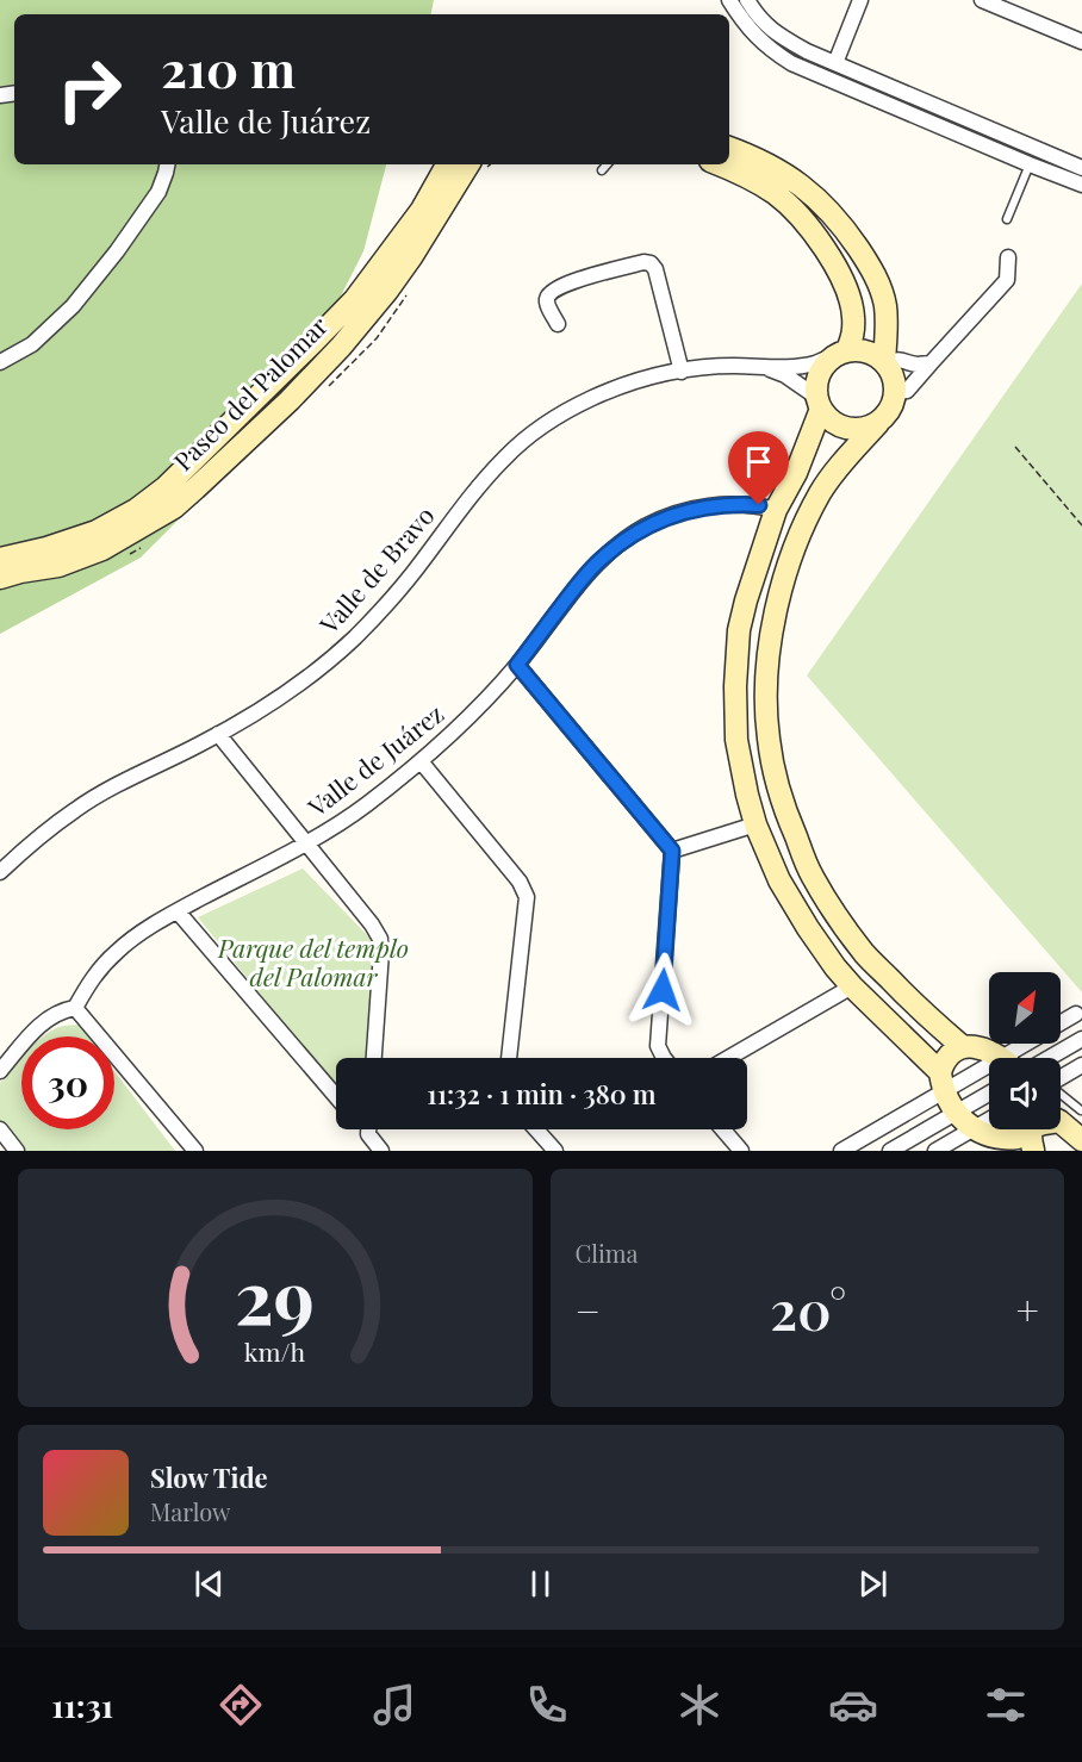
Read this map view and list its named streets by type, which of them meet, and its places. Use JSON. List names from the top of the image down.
{
  "streets": {
    "street": ["Paseo del Palomar", "Valle de Bravo", "Valle de Juárez"]
  },
  "parks": ["Parque del templo del Palomar"],
  "north": "top right",
  "page": {
    "turn": ["210 m", "Valle de Juárez"],
    "limit": "30",
    "trip": "11:32 · 1 min · 380 m",
    "tile": "Clima",
    "heat": ["−", "20°", "+"],
    "song": ["Slow Tide", "Marlow"],
    "tabs": "11:31",
    "gauge": ["29", "km/h"]
  }
}
